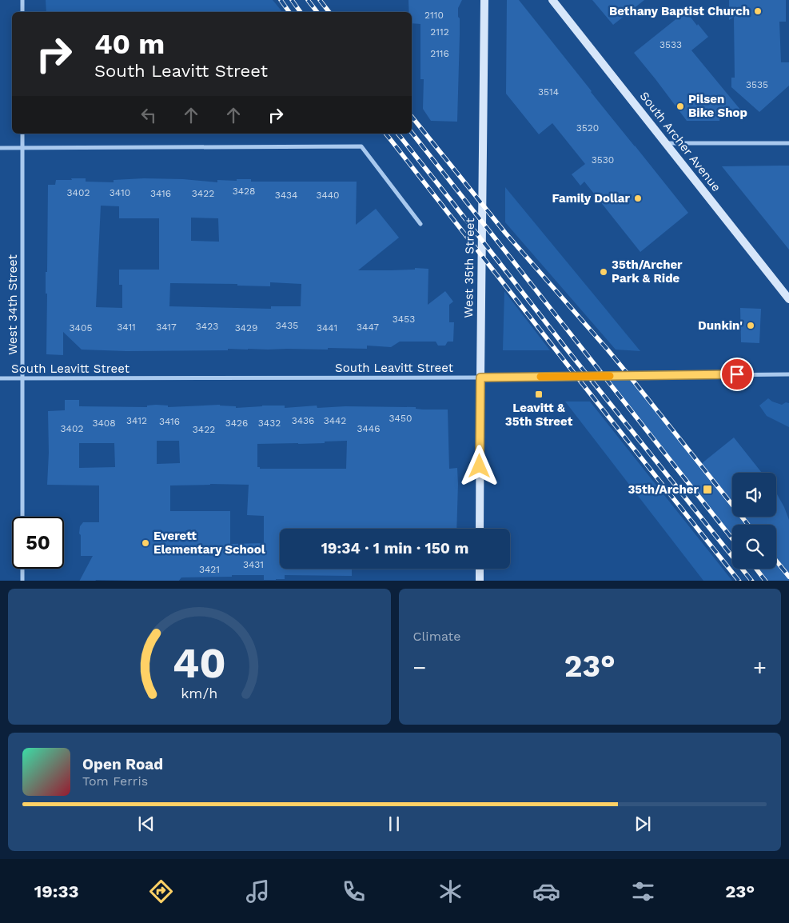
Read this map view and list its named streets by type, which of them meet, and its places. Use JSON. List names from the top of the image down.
{
  "streets": {
    "main road": ["South Archer Avenue", "West 35th Street"],
    "street": ["West 34th Street", "South Leavitt Street"]
  },
  "crossings": [
    ["West 35th Street", "South Leavitt Street"],
    ["West 34th Street", "South Leavitt Street"]
  ],
  "places": {
    "other": [
      "Bethany Baptist Church",
      "Pilsen Bike Shop",
      "Family Dollar",
      "35th/Archer Park & Ride",
      "Dunkin'",
      "Everett Elementary School"
    ],
    "transit": ["Leavitt & 35th Street", "35th/Archer"]
  },
  "house_numbers": [
    "2110",
    "2112",
    "3533",
    "2116",
    "3535",
    "3514",
    "3520",
    "3530",
    "3428",
    "3402",
    "3410",
    "3416",
    "3422",
    "3434",
    "3440",
    "3453",
    "3435",
    "3423",
    "3411",
    "3417",
    "3447",
    "3405",
    "3429",
    "3441",
    "3450",
    "3412",
    "3436",
    "3442",
    "3416",
    "3408",
    "3426",
    "3432",
    "3402",
    "3446",
    "3422",
    "3431",
    "3421"
  ],
  "page": {
    "turn": ["40 m", "South Leavitt Street"],
    "limit": "50",
    "trip": "19:34 · 1 min · 150 m",
    "tile": "Climate",
    "heat": ["−", "23°", "+"],
    "song": ["Open Road", "Tom Ferris"],
    "tabs": ["19:33", "23°"],
    "gauge": ["40", "km/h"]
  }
}
